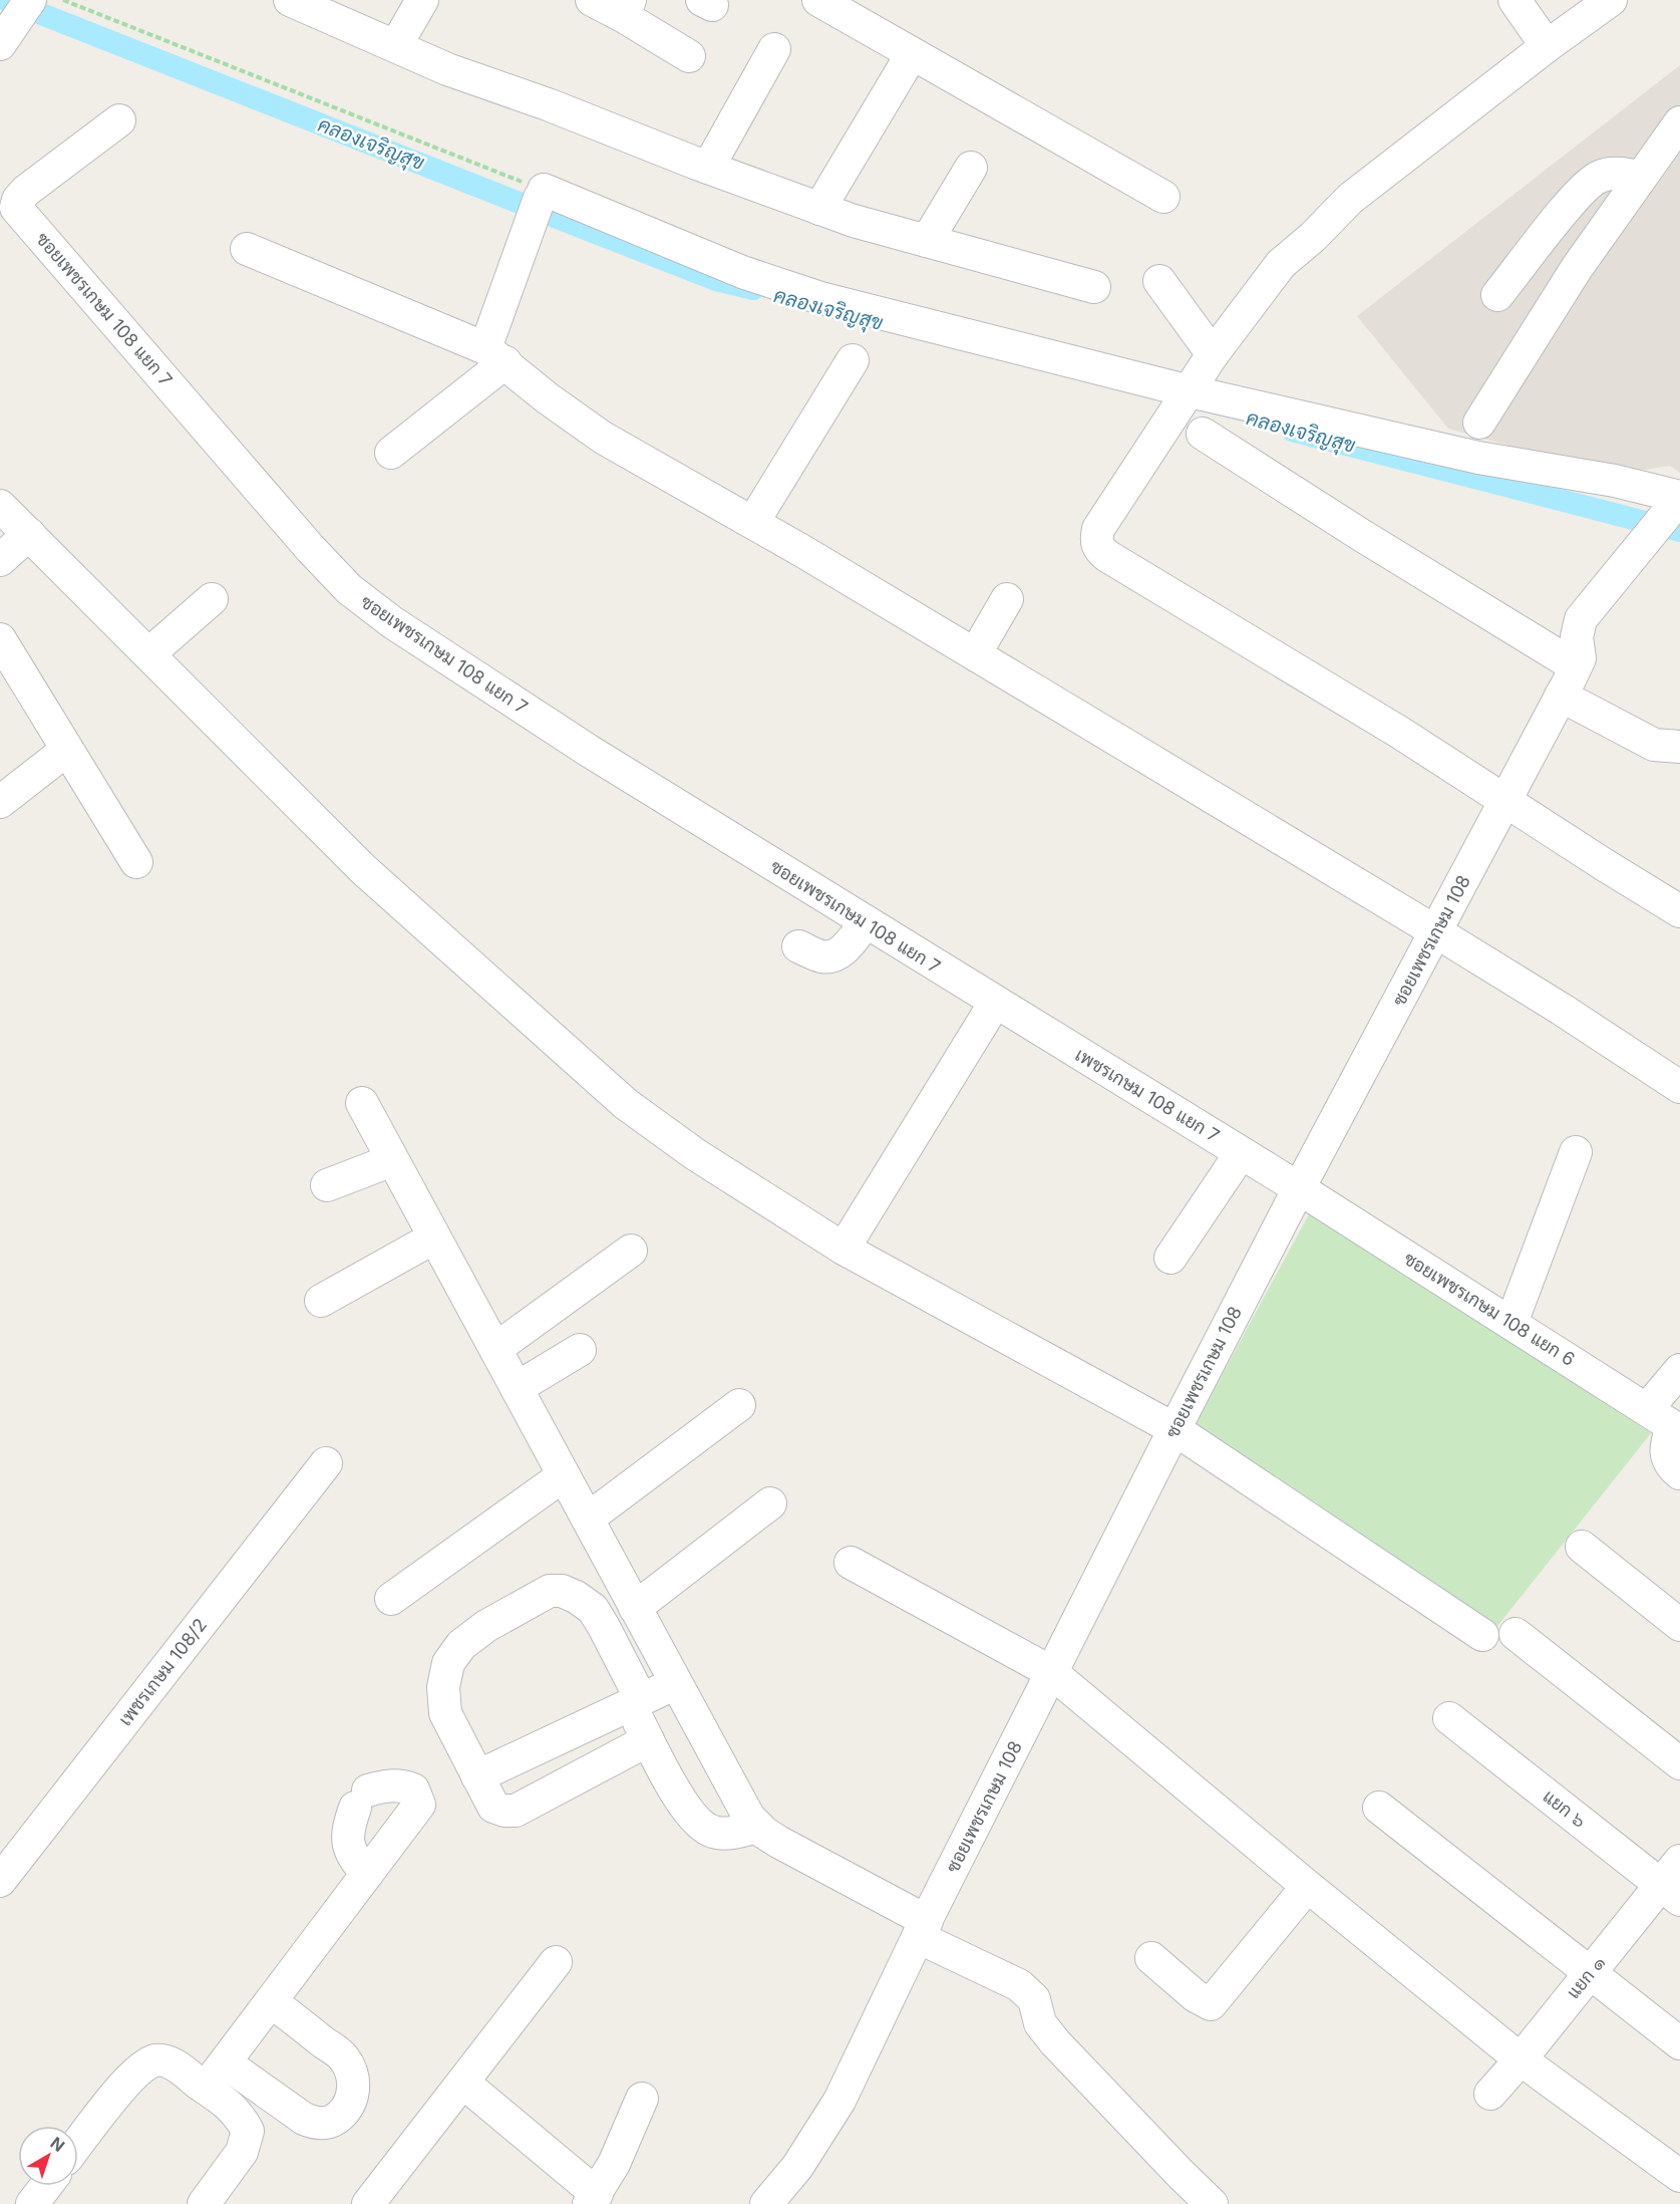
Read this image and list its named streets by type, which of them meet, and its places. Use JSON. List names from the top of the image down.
{
  "streets": {
    "street": [
      "ซอยเพชรเกษม 108 แยก 7",
      "ซอยเพชรเกษม 108",
      "เพชรเกษม 108 แยก 7",
      "ซอยเพชรเกษม 108 แยก 6",
      "เพชรเกษม 108/2",
      "แยก ๖",
      "แยก ๑"
    ]
  },
  "crossings": [
    ["ซอยเพชรเกษม 108 แยก 7", "เพชรเกษม 108 แยก 7"],
    ["ซอยเพชรเกษม 108", "เพชรเกษม 108 แยก 7"],
    ["ซอยเพชรเกษม 108", "ซอยเพชรเกษม 108 แยก 6"],
    ["เพชรเกษม 108 แยก 7", "ซอยเพชรเกษม 108 แยก 6"],
    ["แยก ๖", "แยก ๑"]
  ],
  "water": ["คลองเจริญสุข"],
  "north": "top right"
}
